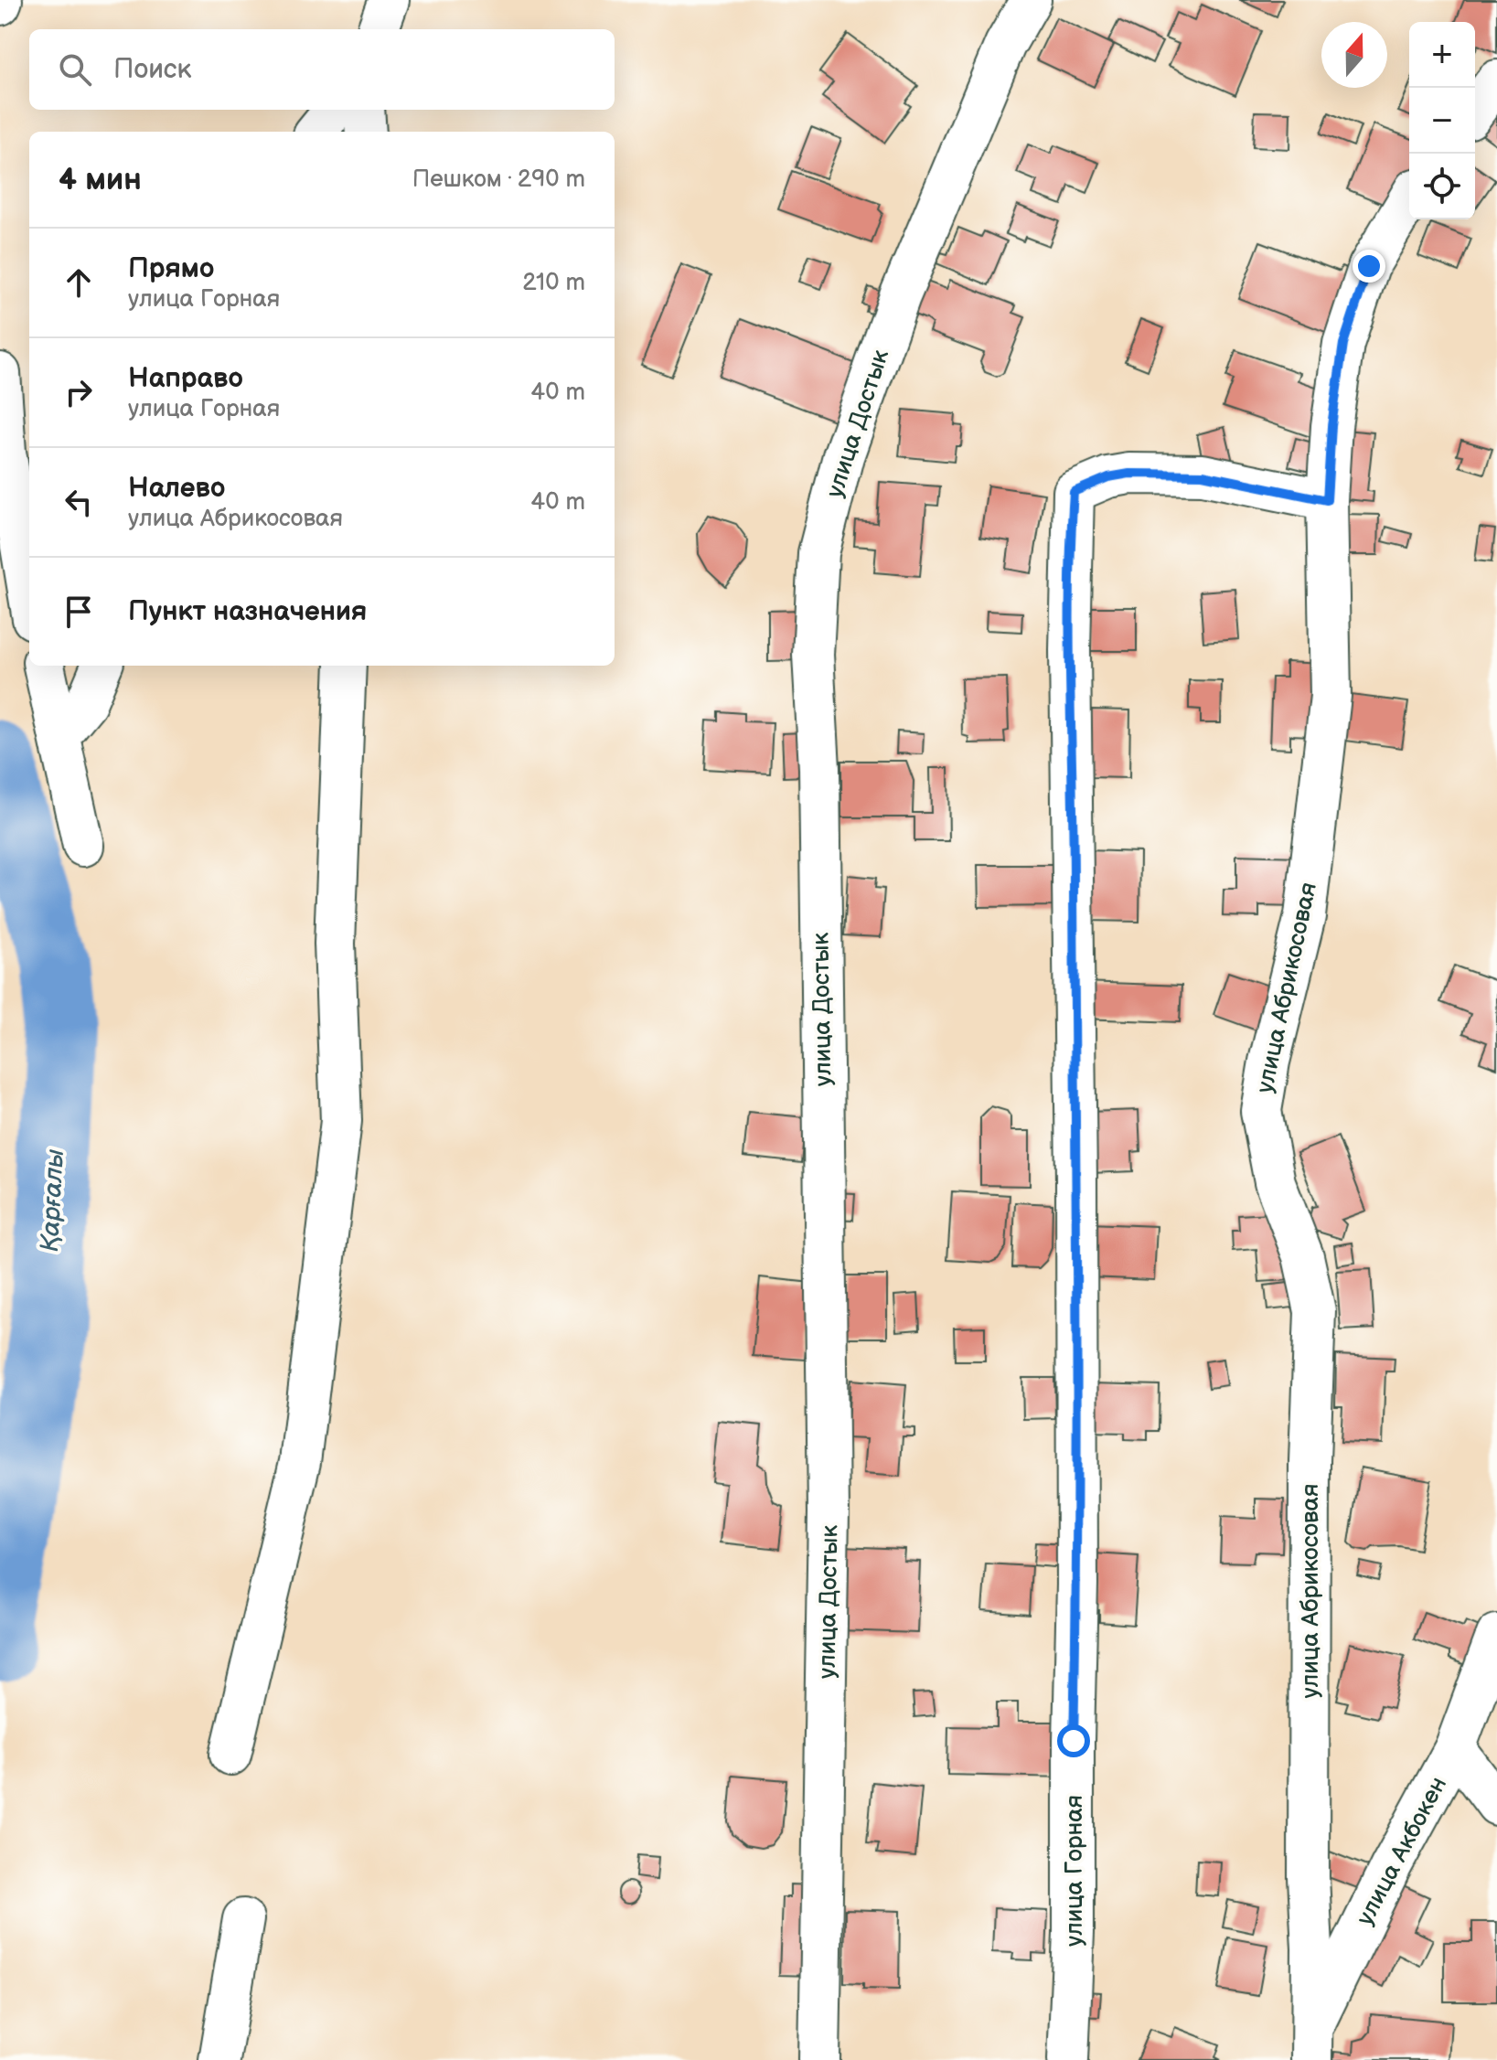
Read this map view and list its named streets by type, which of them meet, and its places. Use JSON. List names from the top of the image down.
{
  "streets": {
    "street": [
      "улица Достык",
      "улица Абрикосовая",
      "улица Акбокен",
      "улица Горная"
    ]
  },
  "crossings": [
    ["улица Абрикосовая", "улица Акбокен"],
    ["улица Абрикосовая", "улица Горная"]
  ],
  "water": ["Қарғалы"],
  "north": "top",
  "page": {
    "map_buttons": ["+", "−"],
    "search": "Поиск",
    "heading": ["4 мин", "Пешком · 290 m"],
    "list": [
      ["Прямо", "улица Горная", "210 m"],
      ["Направо", "улица Горная", "40 m"],
      ["Налево", "улица Абрикосовая", "40 m"],
      "Пункт назначения"
    ]
  }
}
